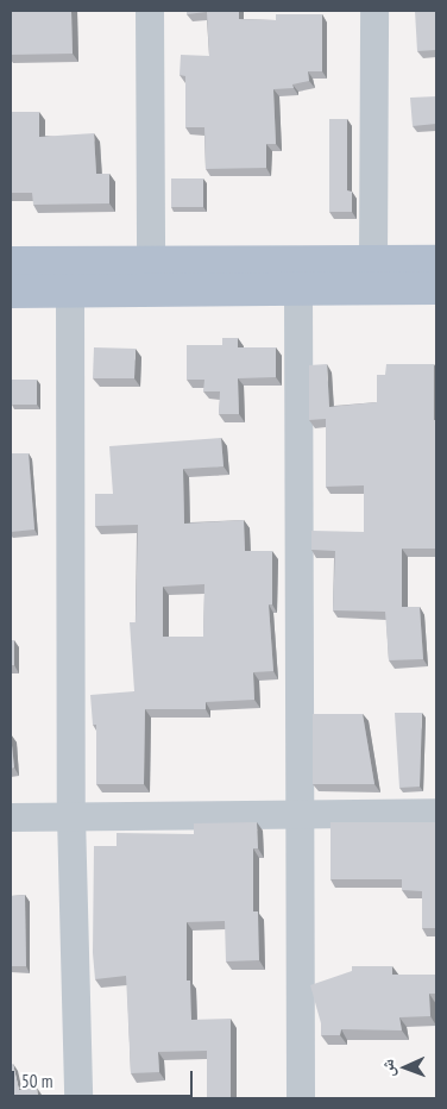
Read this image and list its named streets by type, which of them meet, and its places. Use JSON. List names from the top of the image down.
{
  "scale_bar": "50 m",
  "north": "left"
}
